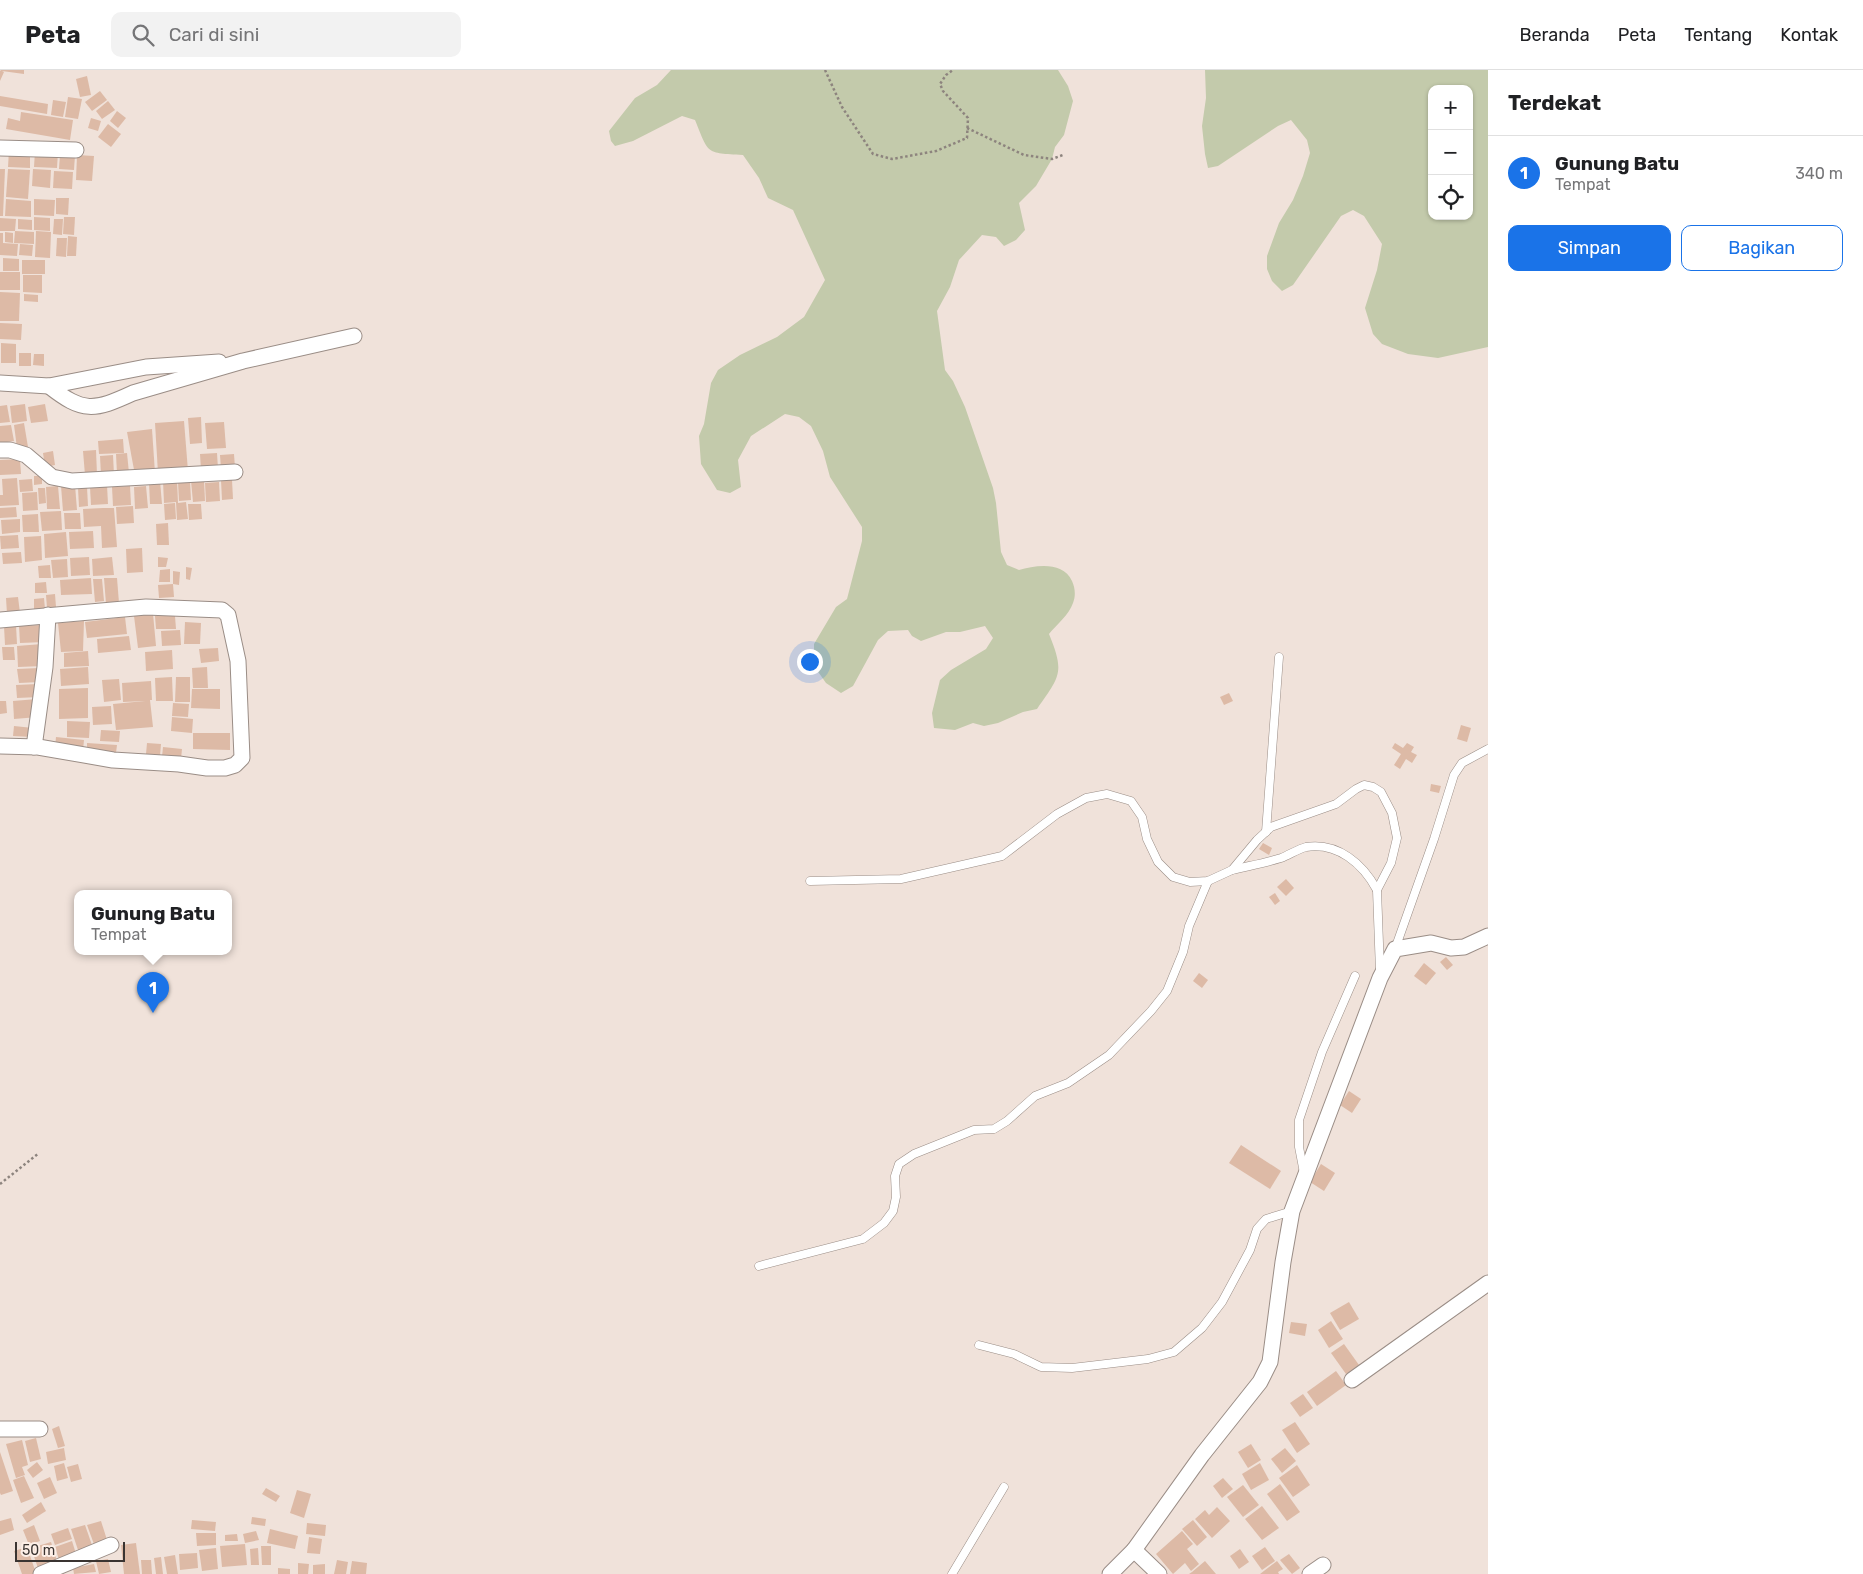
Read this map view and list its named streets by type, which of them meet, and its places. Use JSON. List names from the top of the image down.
{
  "scale_bar": "50 m",
  "page": {
    "header": "Peta",
    "search": "Cari di sini",
    "nav": [
      "Beranda",
      "Peta",
      "Tentang",
      "Kontak"
    ],
    "heading": "Terdekat",
    "map_buttons": ["+", "−"],
    "list": [
      {
        "mark": "1",
        "name": "Gunung Batu",
        "note": "Tempat",
        "value": "340 m"
      }
    ],
    "buttons": ["Simpan", "Bagikan"],
    "popup": ["Gunung Batu", "Tempat"],
    "pins": "1",
    "scale": "50 m"
  }
}
